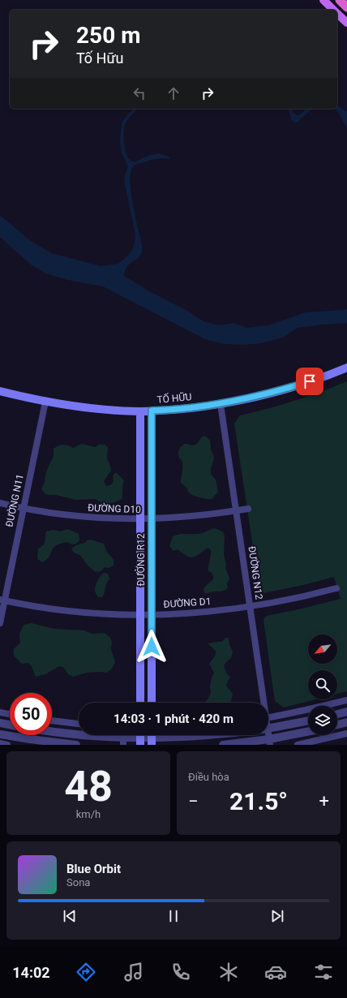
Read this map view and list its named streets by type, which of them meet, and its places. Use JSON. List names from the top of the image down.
{
  "streets": {
    "main road": ["TỐ HỮU", "ĐƯỜNG R12"],
    "street": [
      "ĐƯỜNG N11",
      "ĐƯỜNG D10",
      "ĐƯỜNG N12",
      "ĐƯỜNG D1"
    ]
  },
  "crossings": [
    ["TỐ HỮU", "ĐƯỜNG N11"],
    ["TỐ HỮU", "ĐƯỜNG R12"],
    ["TỐ HỮU", "ĐƯỜNG N12"],
    ["ĐƯỜNG N11", "ĐƯỜNG D10"],
    ["ĐƯỜNG N11", "ĐƯỜNG D1"],
    ["ĐƯỜNG D10", "ĐƯỜNG R12"],
    ["ĐƯỜNG D10", "ĐƯỜNG N12"],
    ["ĐƯỜNG R12", "ĐƯỜNG D1"],
    ["ĐƯỜNG N12", "ĐƯỜNG D1"]
  ],
  "north": "bottom left",
  "page": {
    "turn": ["250 m", "Tố Hữu"],
    "limit": "50",
    "trip": "14:03 · 1 phút · 420 m",
    "tile": [
      ["48", "km/h"],
      "Điều hòa"
    ],
    "heat": ["−", "21.5°", "+"],
    "song": ["Blue Orbit", "Sona"],
    "tabs": "14:02"
  }
}
